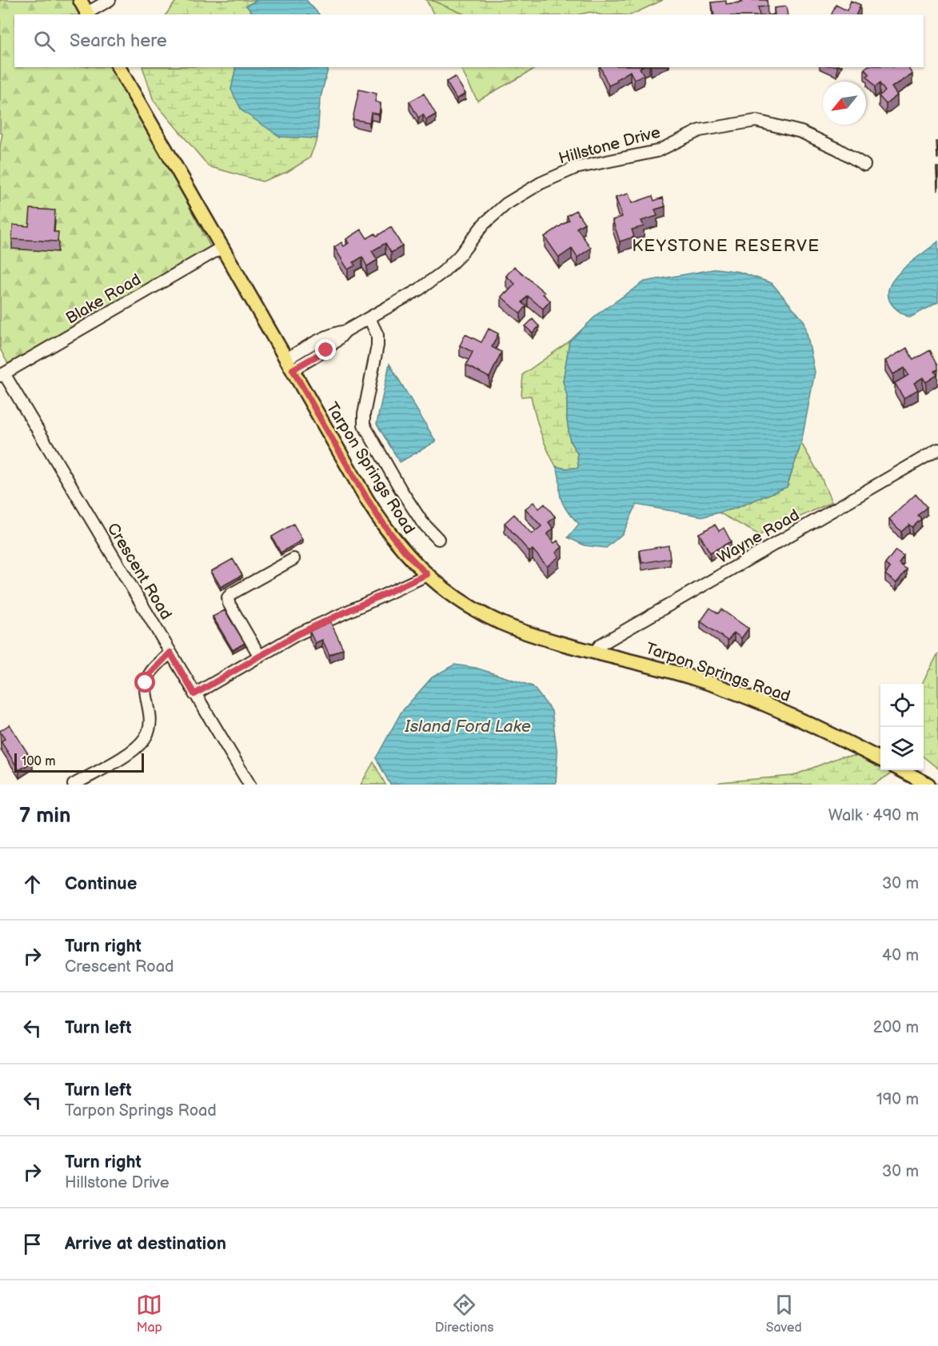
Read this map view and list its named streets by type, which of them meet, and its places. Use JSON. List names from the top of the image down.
{
  "streets": {
    "main road": ["Tarpon Springs Road"],
    "street": [
      "Hillstone Drive",
      "Blake Road",
      "Wayne Road",
      "Crescent Road"
    ]
  },
  "crossings": [
    ["Hillstone Drive", "Tarpon Springs Road"],
    ["Blake Road", "Tarpon Springs Road"],
    ["Blake Road", "Crescent Road"],
    ["Tarpon Springs Road", "Wayne Road"]
  ],
  "districts": ["KEYSTONE RESERVE"],
  "water": ["Island Ford Lake"],
  "scale_bar": "100 m",
  "north": "bottom left",
  "page": {
    "search": "Search here",
    "scale": "100 m",
    "heading": ["7 min", "Walk · 490 m"],
    "list": [
      ["Continue", "30 m"],
      ["Turn right", "Crescent Road", "40 m"],
      ["Turn left", "200 m"],
      ["Turn left", "Tarpon Springs Road", "190 m"],
      ["Turn right", "Hillstone Drive", "30 m"],
      "Arrive at destination"
    ],
    "nav": ["Map", "Directions", "Saved"]
  }
}
